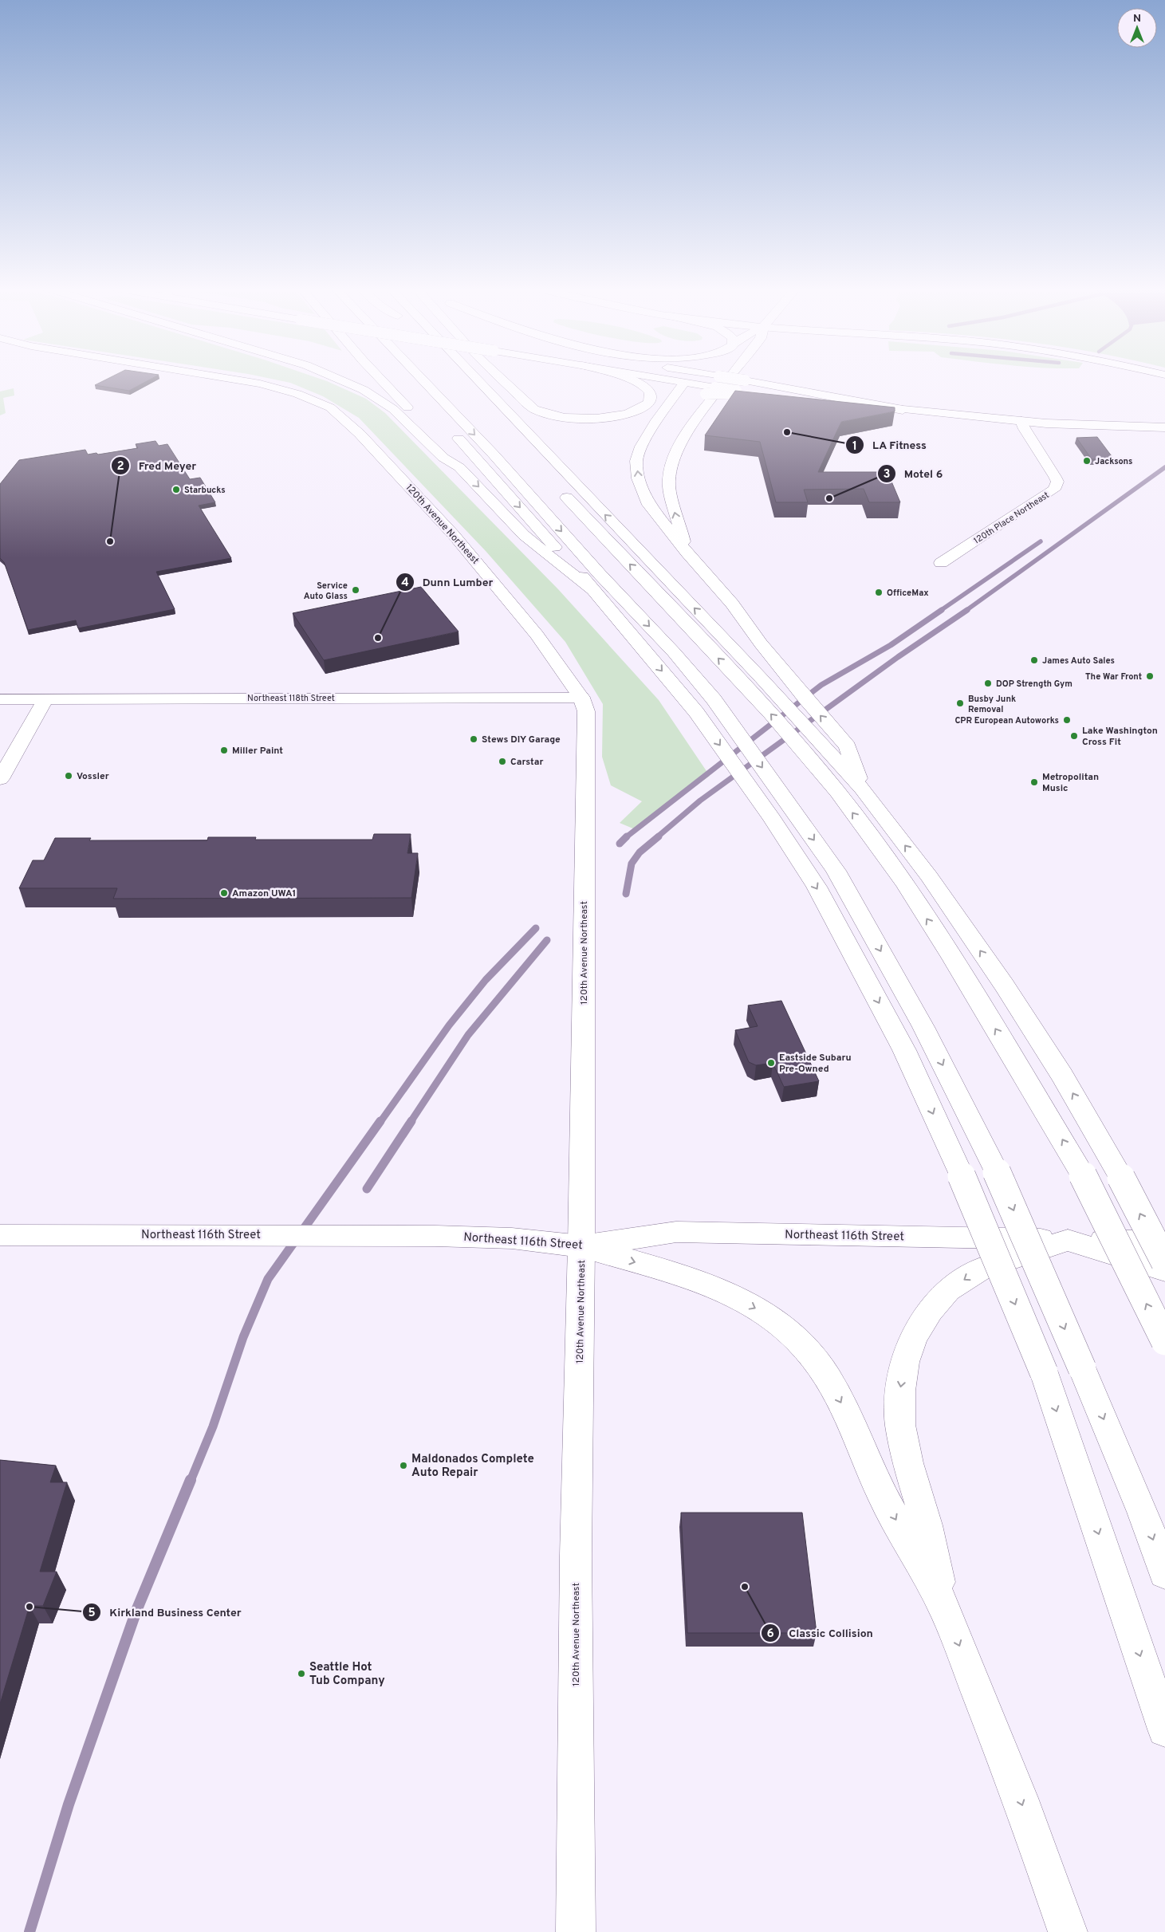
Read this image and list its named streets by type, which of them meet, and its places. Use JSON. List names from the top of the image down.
{
  "streets": {
    "main road": [
      "120th Place Northeast",
      "120th Avenue Northeast",
      "Northeast 118th Street",
      "Northeast 116th Street"
    ]
  },
  "crossings": [
    ["120th Avenue Northeast", "Northeast 118th Street"],
    ["120th Avenue Northeast", "Northeast 116th Street"]
  ],
  "places": [
    "LA Fitness",
    "Jacksons",
    "Starbucks",
    "Motel 6",
    "Fred Meyer",
    "Service Auto Glass",
    "OfficeMax",
    "Dunn Lumber",
    "James Auto Sales",
    "The War Front",
    "DOP Strength Gym",
    "Busby Junk Removal",
    "CPR European Autoworks",
    "Lake Washington Cross Fit",
    "Stews DIY Garage",
    "Miller Paint",
    "Carstar",
    "Vossler",
    "Metropolitan Music",
    "Amazon UWA1",
    "Eastside Subaru Pre-Owned",
    "Maldonados Complete Auto Repair",
    "Classic Collision",
    "Kirkland Business Center",
    "Seattle Hot Tub Company"
  ],
  "north": "top"
}
